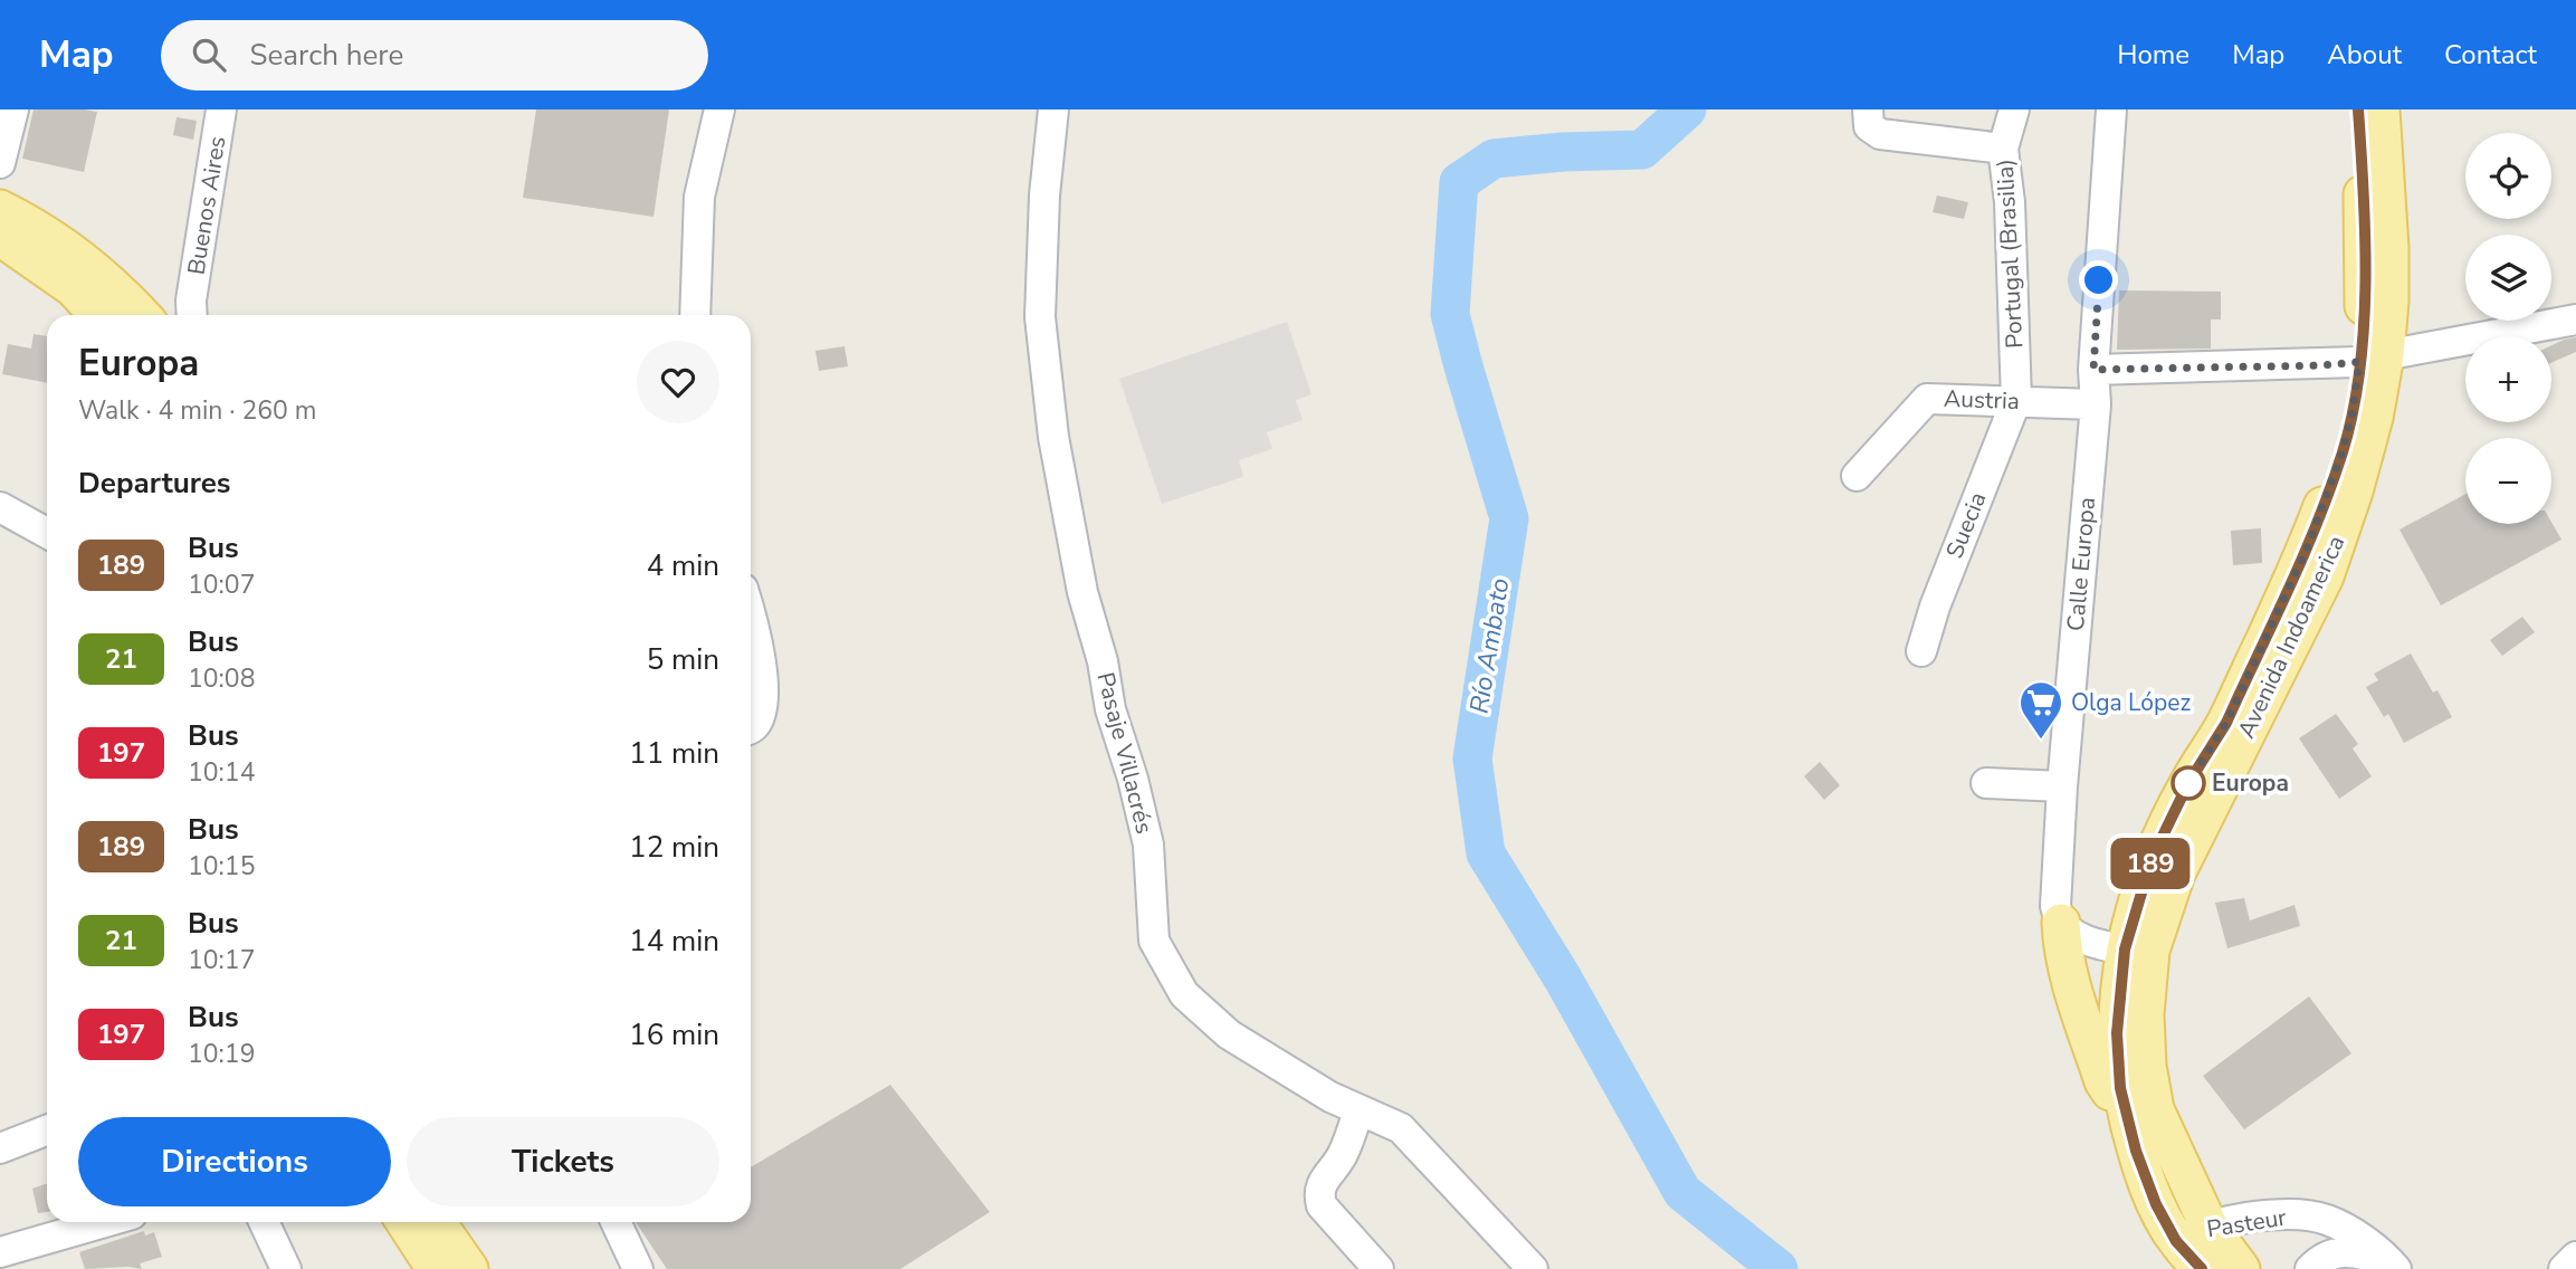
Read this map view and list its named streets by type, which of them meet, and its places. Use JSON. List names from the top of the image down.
{
  "streets": {
    "main road": ["Avenida Indoamerica"],
    "street": [
      "Buenos Aires",
      "Portugal (Brasilia)",
      "Austria",
      "Suecia",
      "Calle Europa",
      "Pasaje Villacrés",
      "Pasteur"
    ]
  },
  "crossings": [
    ["Portugal (Brasilia)", "Austria"],
    ["Portugal (Brasilia)", "Suecia"],
    ["Austria", "Suecia"],
    ["Austria", "Calle Europa"],
    ["Avenida Indoamerica", "Pasteur"]
  ],
  "water": ["Río Ambato"],
  "places": {
    "supermarket": ["Olga López"],
    "other": ["Europa"]
  },
  "lines": ["bus line 189"],
  "page": {
    "header": "Map",
    "search": "Search here",
    "nav": [
      "Home",
      "Map",
      "About",
      "Contact"
    ],
    "on_map": "189",
    "map_buttons": ["+", "−"],
    "heading": [
      ["Europa", "Walk · 4 min · 260 m"],
      "Departures"
    ],
    "list": [
      {
        "mark": "189",
        "name": "Bus",
        "note": "10:07",
        "value": "4 min"
      },
      {
        "mark": "21",
        "name": "Bus",
        "note": "10:08",
        "value": "5 min"
      },
      {
        "mark": "197",
        "name": "Bus",
        "note": "10:14",
        "value": "11 min"
      },
      {
        "mark": "189",
        "name": "Bus",
        "note": "10:15",
        "value": "12 min"
      },
      {
        "mark": "21",
        "name": "Bus",
        "note": "10:17",
        "value": "14 min"
      },
      {
        "mark": "197",
        "name": "Bus",
        "note": "10:19",
        "value": "16 min"
      }
    ],
    "buttons": ["Directions", "Tickets"]
  }
}
